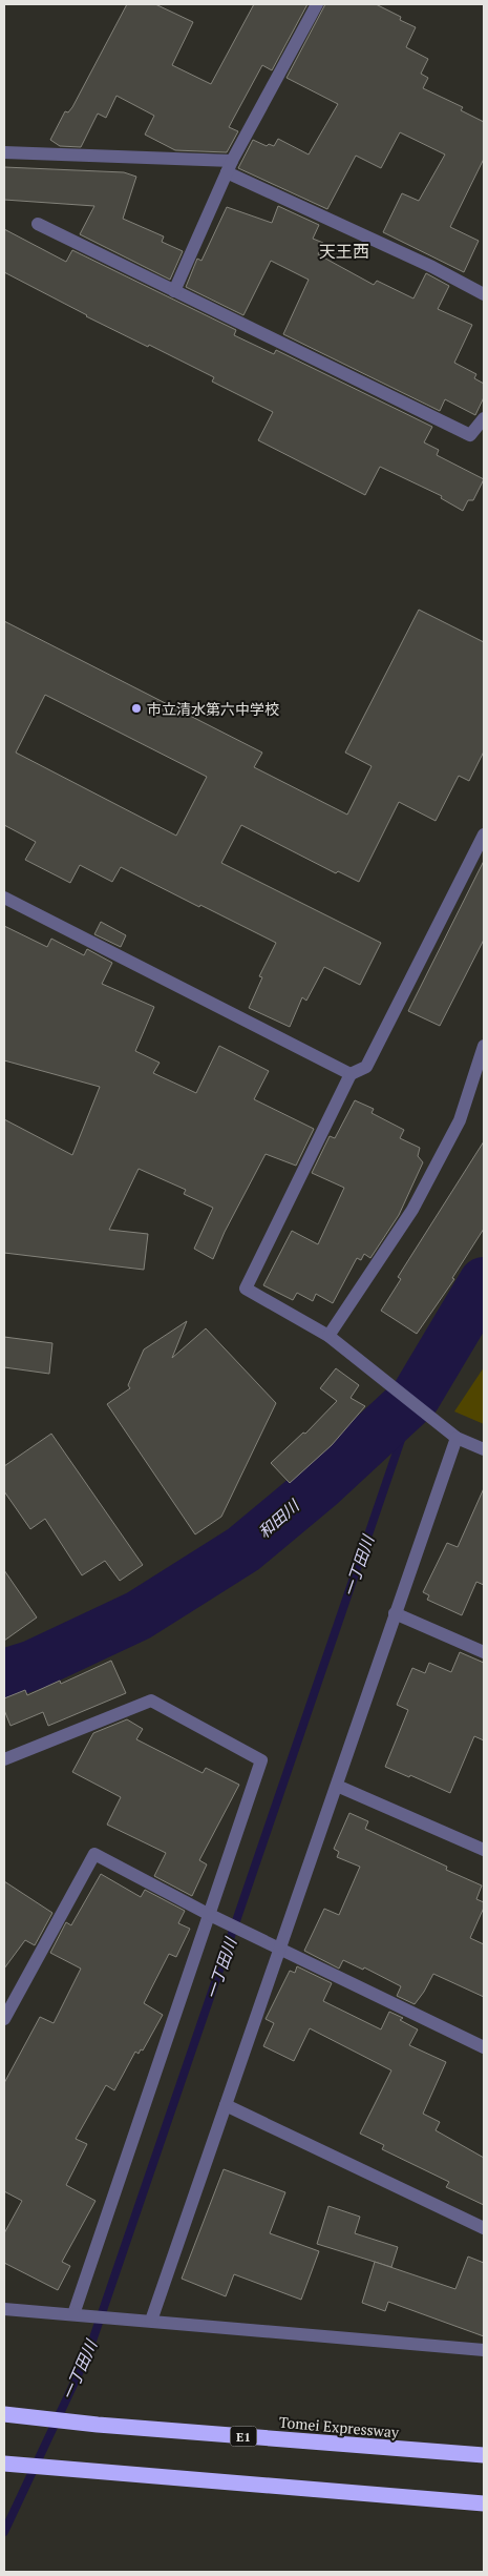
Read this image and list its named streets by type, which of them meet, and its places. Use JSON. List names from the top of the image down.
{
  "streets": {
    "highway": ["Tomei Expressway", "E1"]
  },
  "districts": ["天王西"],
  "water": ["和田川", "一丁田川"],
  "places": ["市立清水第六中学校"]
}
